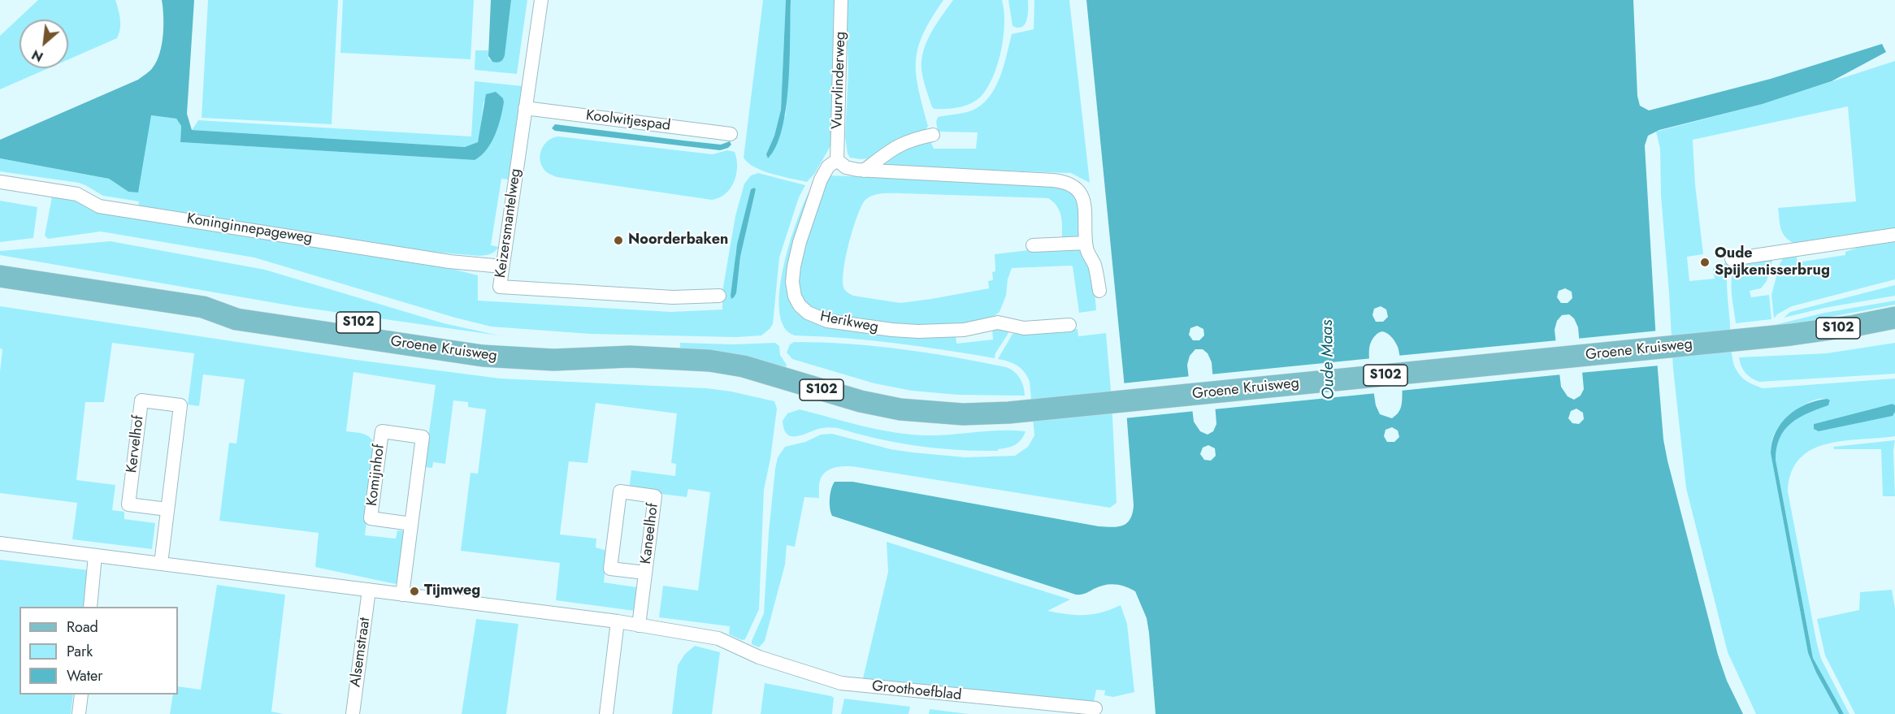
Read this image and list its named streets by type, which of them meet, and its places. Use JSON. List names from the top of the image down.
{
  "streets": {
    "main road": ["S102", "Groene Kruisweg"],
    "street": [
      "Vuurvlinderweg",
      "Koolwitjespad",
      "Keizersmantelweg",
      "Koninginnepageweg",
      "Herikweg",
      "Kervelhof",
      "Komijnhof",
      "Kaneelhof",
      "Alsemstraat",
      "Groothoefblad"
    ]
  },
  "crossings": [
    ["Vuurvlinderweg", "Herikweg"],
    ["Koolwitjespad", "Keizersmantelweg"],
    ["Keizersmantelweg", "Koninginnepageweg"],
    ["Kaneelhof", "Groothoefblad"]
  ],
  "water": ["Oude Maas"],
  "places": ["Noorderbaken", "Oude Spijkenisserbrug", "Tijmweg"],
  "legend": ["Road", "Park", "Water"],
  "north": "bottom left"
}
